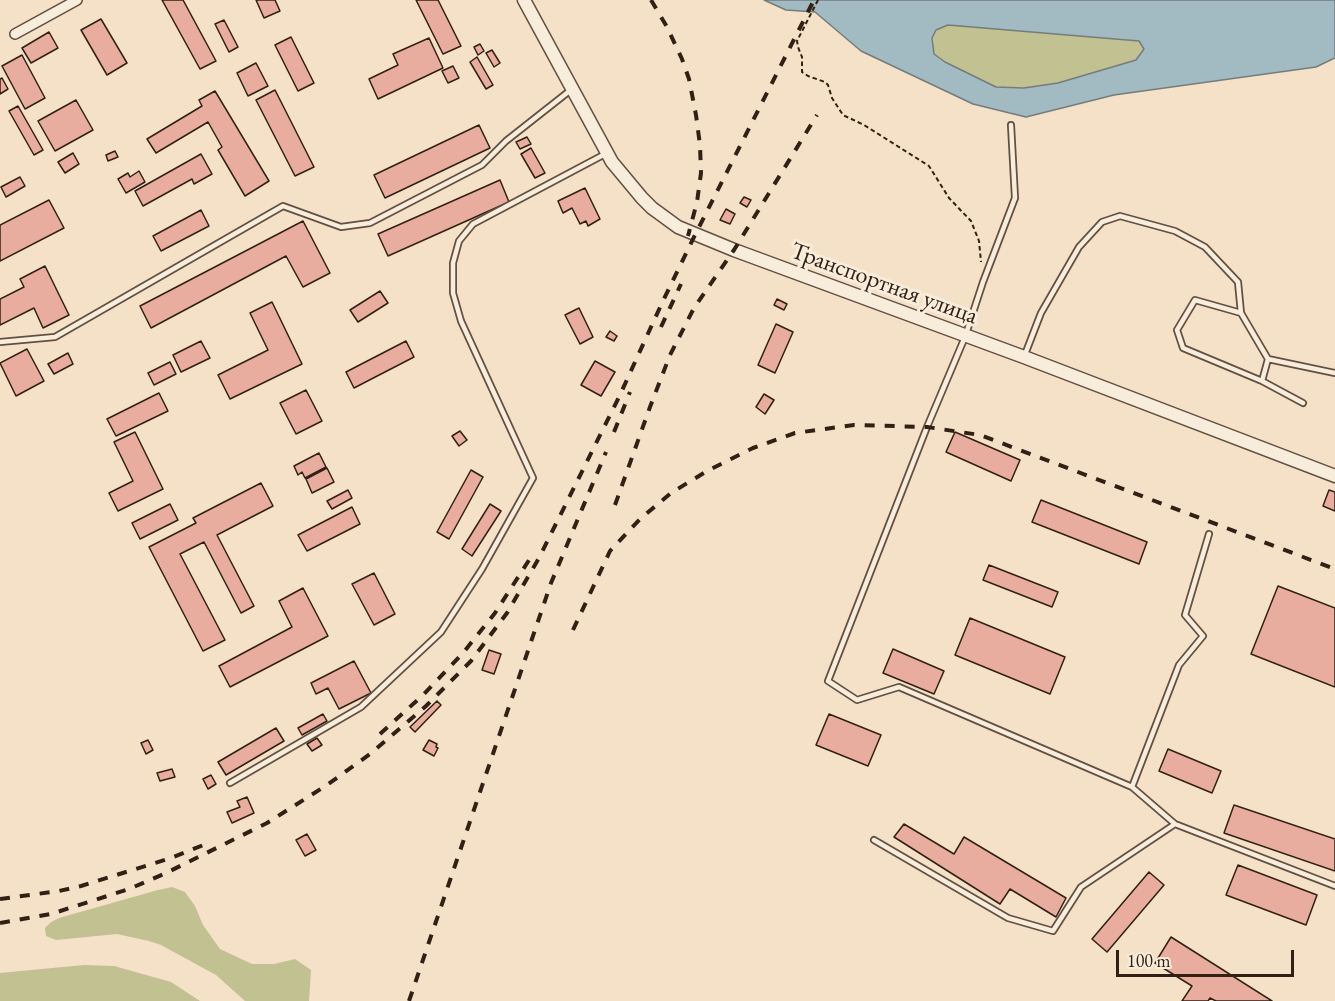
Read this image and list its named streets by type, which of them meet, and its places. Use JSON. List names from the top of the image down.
{
  "streets": {
    "street": ["Транспортная улица"]
  },
  "scale_bar": "100 m"
}
